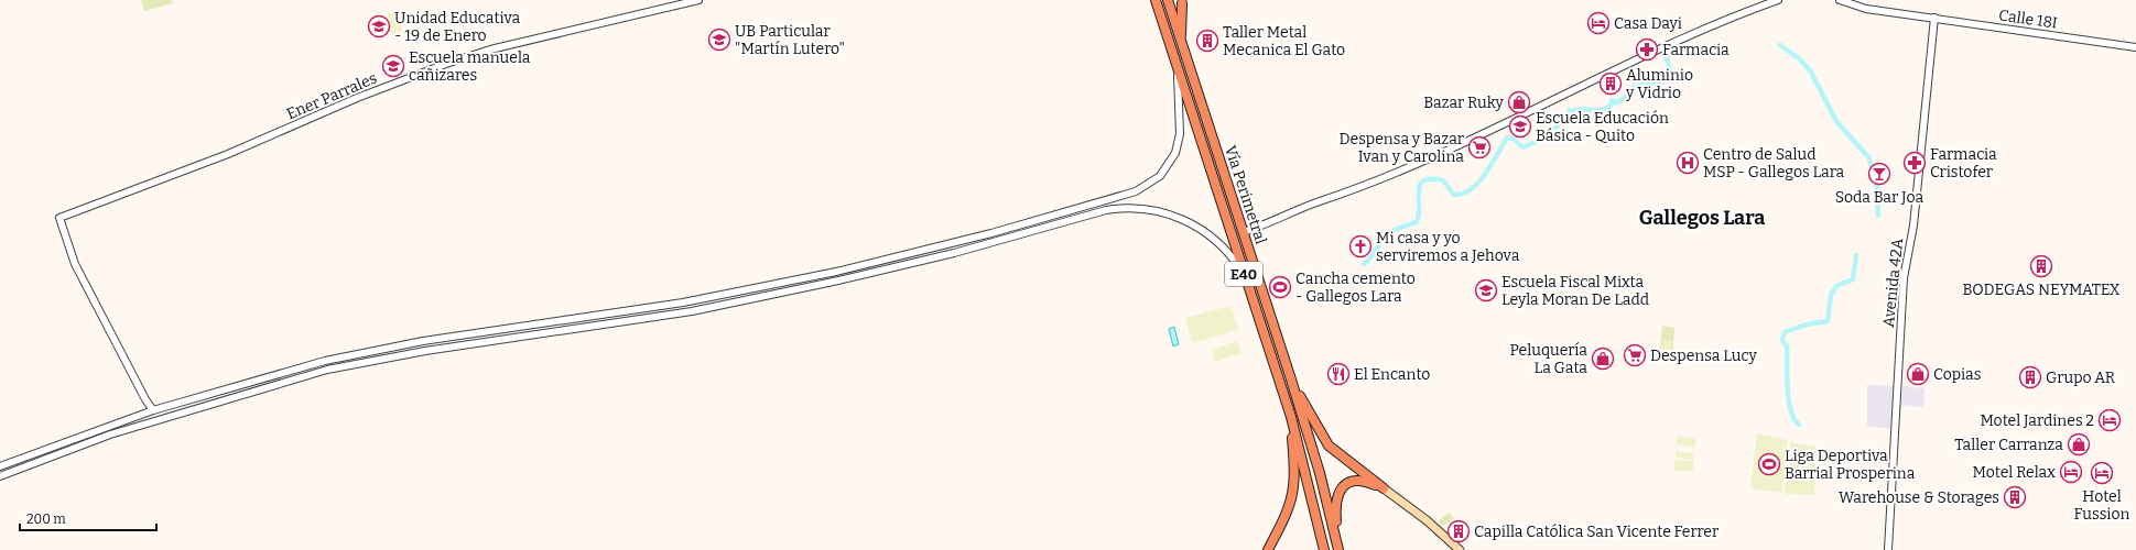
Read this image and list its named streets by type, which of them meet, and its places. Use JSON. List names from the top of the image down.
{
  "streets": {
    "highway": ["Vía Perimetral", "E40"],
    "street": ["Calle 18I", "Ener Parrales", "Avenida 42A"]
  },
  "crossings": [
    ["Calle 18I", "Avenida 42A"]
  ],
  "districts": ["Gallegos Lara"],
  "places": {
    "hotel": [
      "Casa Dayi",
      "Motel Jardines 2",
      "Motel Relax",
      "Hotel Fussion"
    ],
    "school or university": [
      "Unidad Educativa - 19 de Enero",
      "UB Particular \"Martín Lutero\"",
      "Escuela manuela cañizares",
      "Escuela Educación Básica - Quito",
      "Escuela Fiscal Mixta Leyla Moran De Ladd"
    ],
    "building": [
      "Taller Metal Mecanica El Gato",
      "Aluminio y Vidrio",
      "BODEGAS NEYMATEX",
      "Grupo AR",
      "Warehouse & Storages",
      "Capilla Católica San Vicente Ferrer"
    ],
    "pharmacy": ["Farmacia", "Farmacia Cristofer"],
    "shop": [
      "Bazar Ruky",
      "Peluquería La Gata",
      "Copias",
      "Taller Carranza"
    ],
    "supermarket": ["Despensa y Bazar Ivan y Carolina", "Despensa Lucy"],
    "hospital": ["Centro de Salud MSP - Gallegos Lara"],
    "bar": ["Soda Bar Joa"],
    "church": ["Mi casa y yo serviremos a Jehova"],
    "sports": ["Cancha cemento - Gallegos Lara", "Liga Deportiva Barrial Prosperina"],
    "restaurant": ["El Encanto"]
  },
  "scale_bar": "200 m"
}
